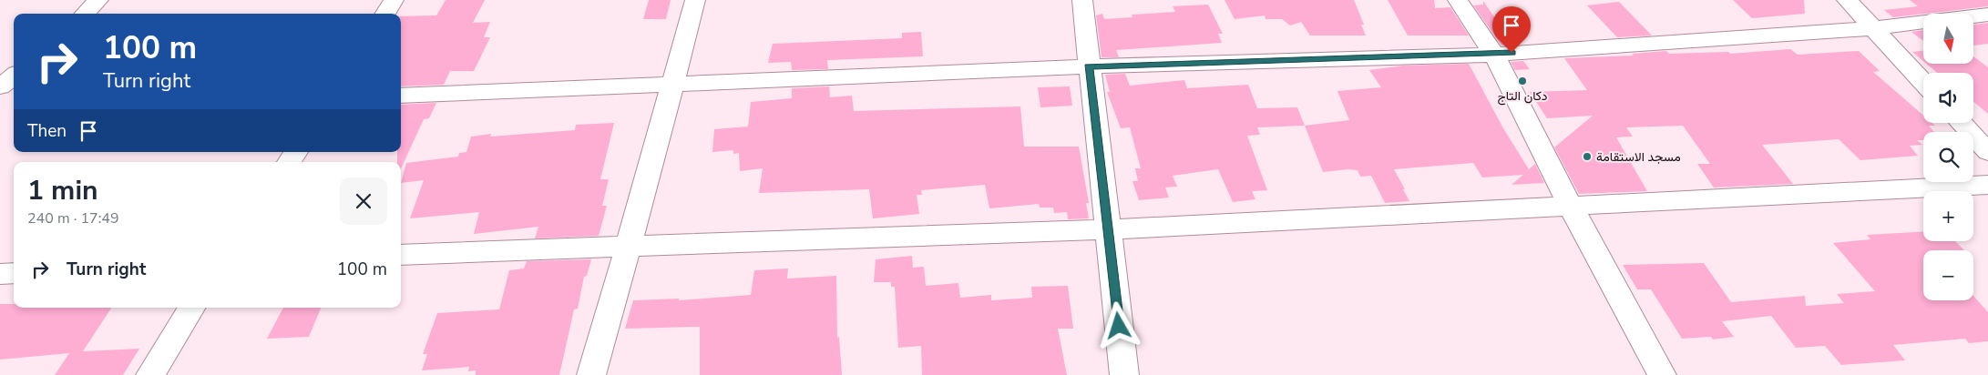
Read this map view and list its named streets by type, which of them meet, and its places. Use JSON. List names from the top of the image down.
{
  "places": ["دكان التاج", "مسجد الاستقامة"],
  "north": "bottom",
  "page": {
    "map_buttons": ["+", "−"],
    "turn": ["100 m", "Turn right"],
    "then": "Then",
    "heading": ["1 min", "240 m · 17:49"],
    "list": [
      {
        "name": "Turn right",
        "value": "100 m"
      }
    ]
  }
}
